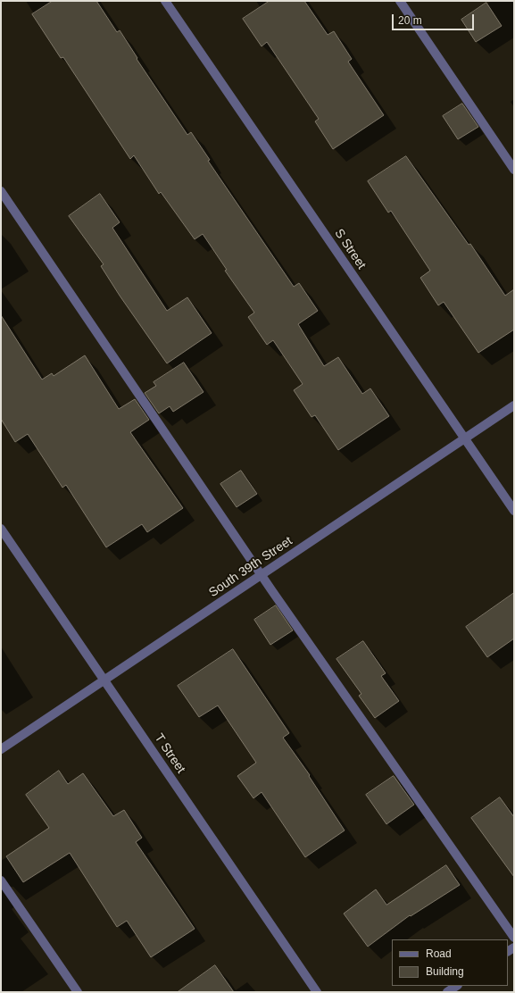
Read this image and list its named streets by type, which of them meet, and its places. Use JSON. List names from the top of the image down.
{
  "streets": {
    "street": ["S Street", "South 39th Street", "T Street"]
  },
  "crossings": [
    ["S Street", "South 39th Street"],
    ["South 39th Street", "T Street"]
  ],
  "legend": ["Road", "Building"],
  "scale_bar": "20 m"
}
